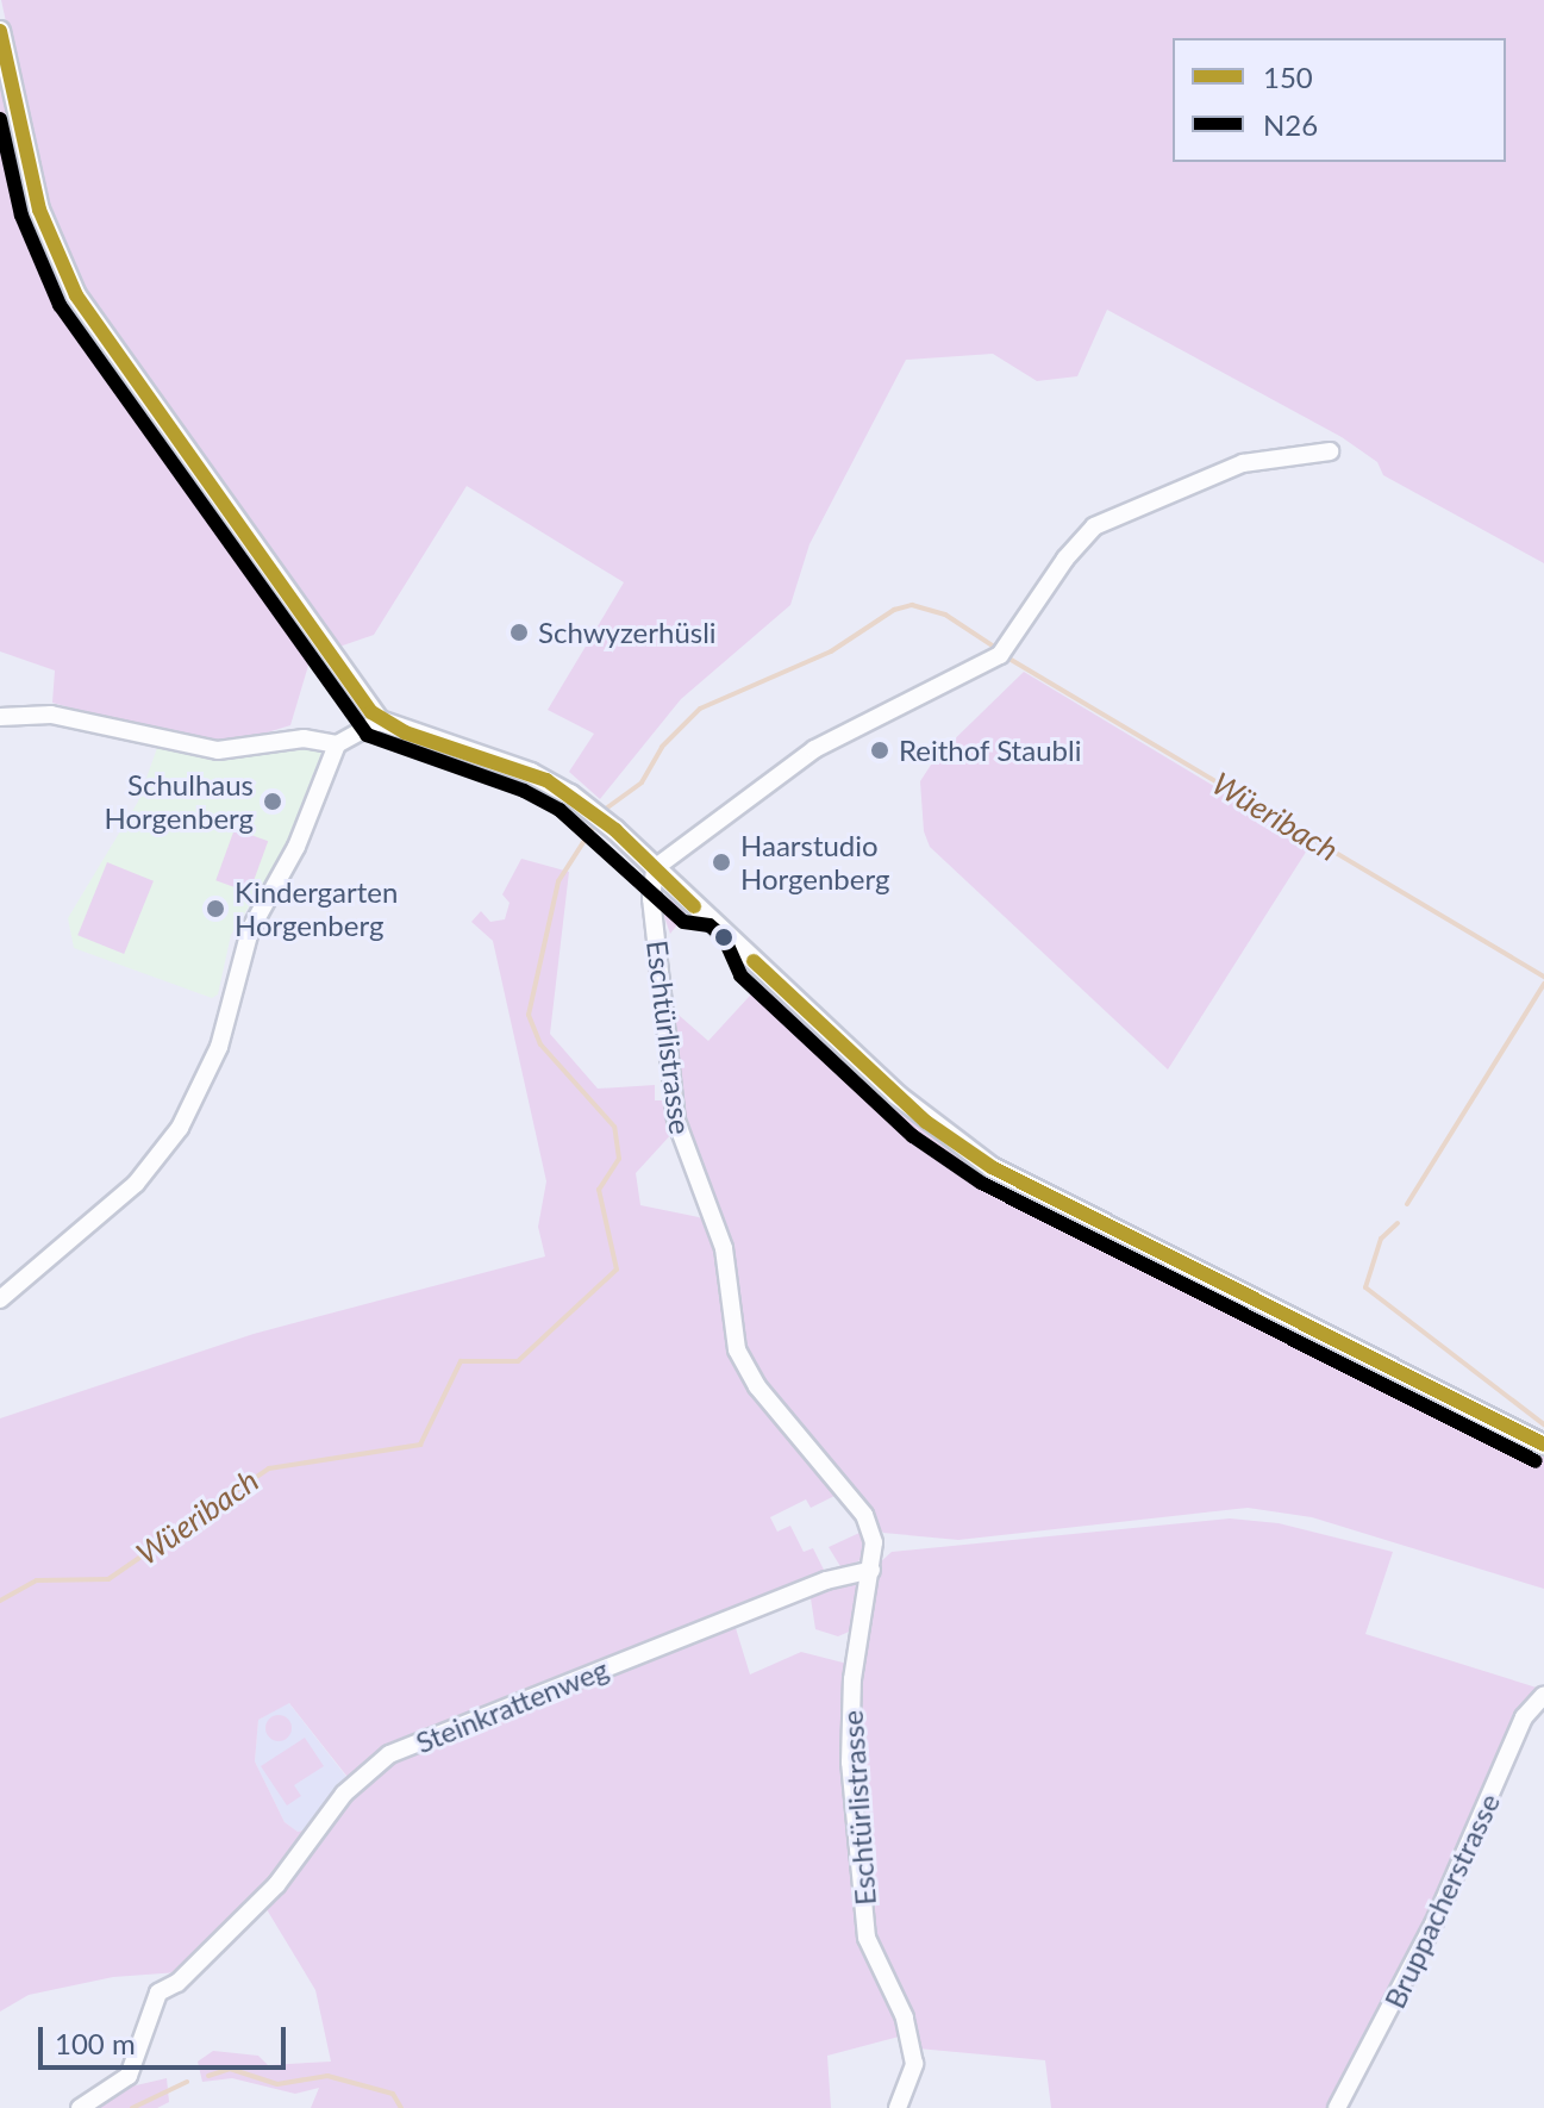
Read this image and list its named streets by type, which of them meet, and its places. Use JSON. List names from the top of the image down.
{
  "streets": {
    "street": ["Eschtürlistrasse", "Steinkrattenweg", "Bruppacherstrasse"]
  },
  "crossings": [
    ["Eschtürlistrasse", "Steinkrattenweg"]
  ],
  "water": ["Wüeribach"],
  "places": [
    "Schwyzerhüsli",
    "Reithof Staubli",
    "Schulhaus Horgenberg",
    "Haarstudio Horgenberg",
    "Kindergarten Horgenberg"
  ],
  "lines": ["transit line 150", "transit line N26"],
  "legend": ["150", "N26"],
  "scale_bar": "100 m"
}
